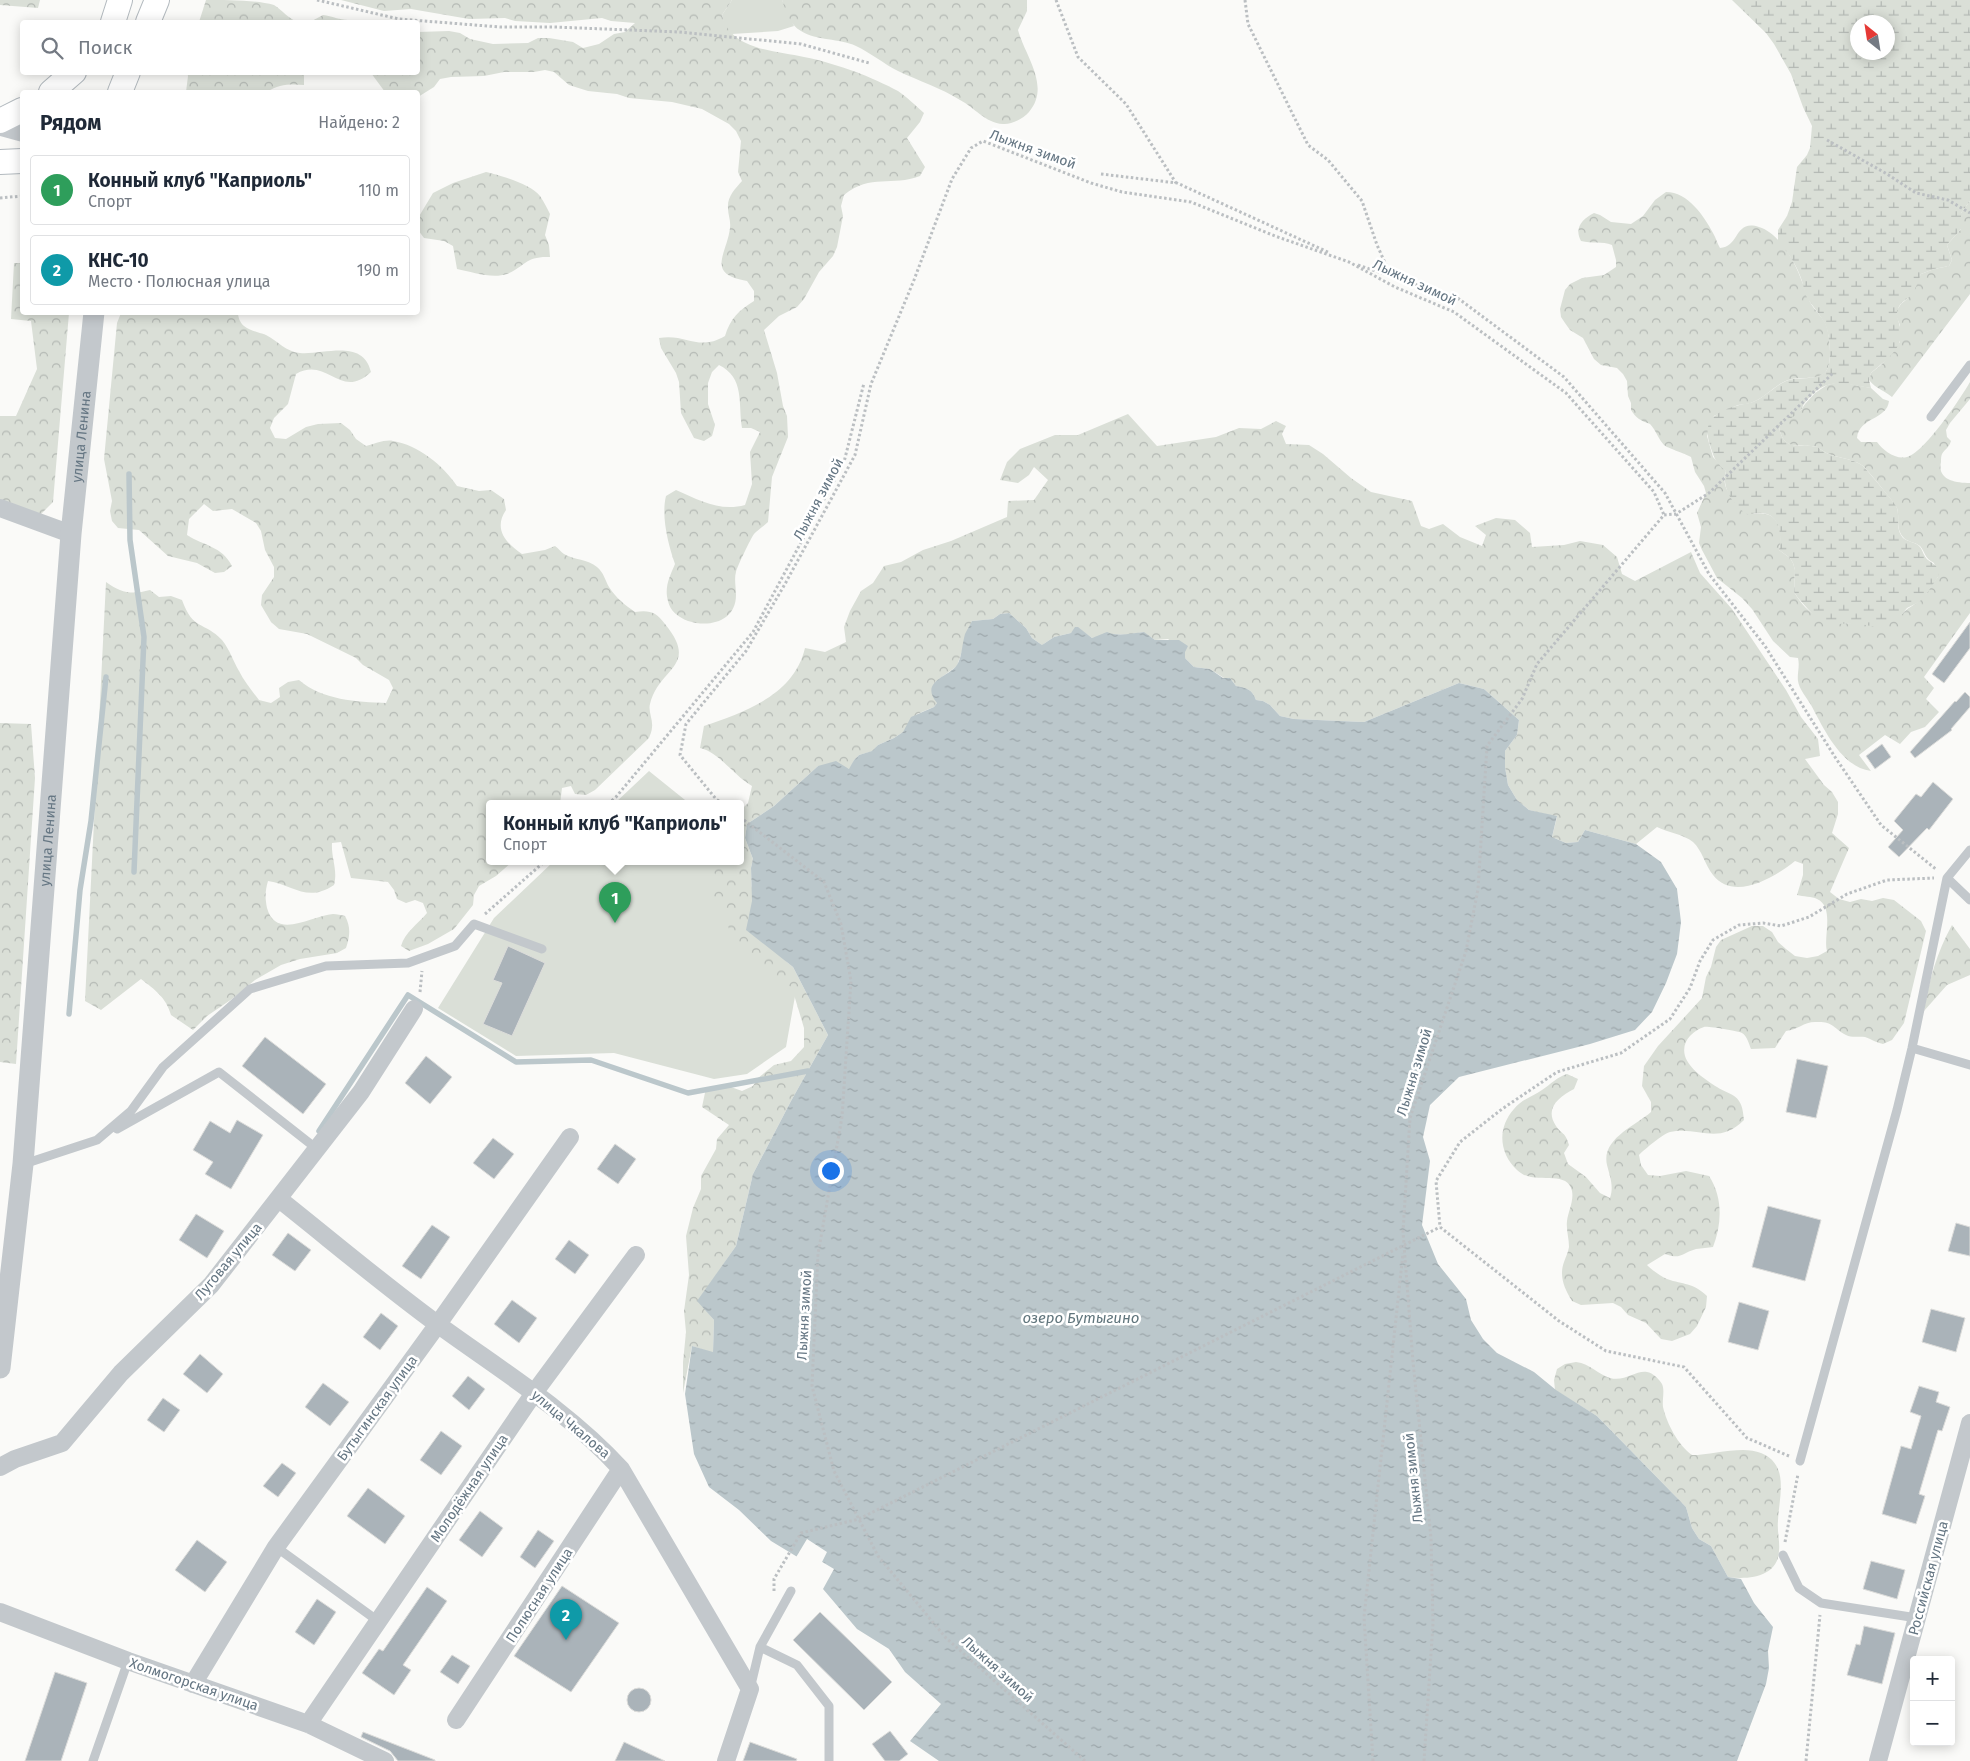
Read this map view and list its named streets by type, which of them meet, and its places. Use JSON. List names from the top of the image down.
{
  "streets": {
    "street": [
      "улица Ленина",
      "Луговая улица",
      "Бутыгинская улица",
      "улица Чкалова",
      "Молодёжная улица",
      "Российская улица",
      "Полюсная улица",
      "Холмогорская улица"
    ],
    "path": ["Лыжня зимой"]
  },
  "crossings": [
    ["Луговая улица", "улица Чкалова"],
    ["Бутыгинская улица", "улица Чкалова"],
    ["Бутыгинская улица", "Холмогорская улица"],
    ["улица Чкалова", "Молодёжная улица"],
    ["улица Чкалова", "Полюсная улица"],
    ["Молодёжная улица", "Холмогорская улица"]
  ],
  "water": ["озеро Бутыгино"],
  "north": "top left",
  "page": {
    "search": "Поиск",
    "heading": ["Рядом", "Найдено: 2"],
    "list": [
      {
        "mark": "1",
        "name": "Конный клуб \"Каприоль\"",
        "note": "Спорт",
        "value": "110 m"
      },
      {
        "mark": "2",
        "name": "КНС-10",
        "note": "Место · Полюсная улица",
        "value": "190 m"
      }
    ],
    "popup": ["Конный клуб \"Каприоль\"", "Спорт"],
    "pins": ["1", "2"],
    "map_buttons": ["+", "−"]
  }
}
